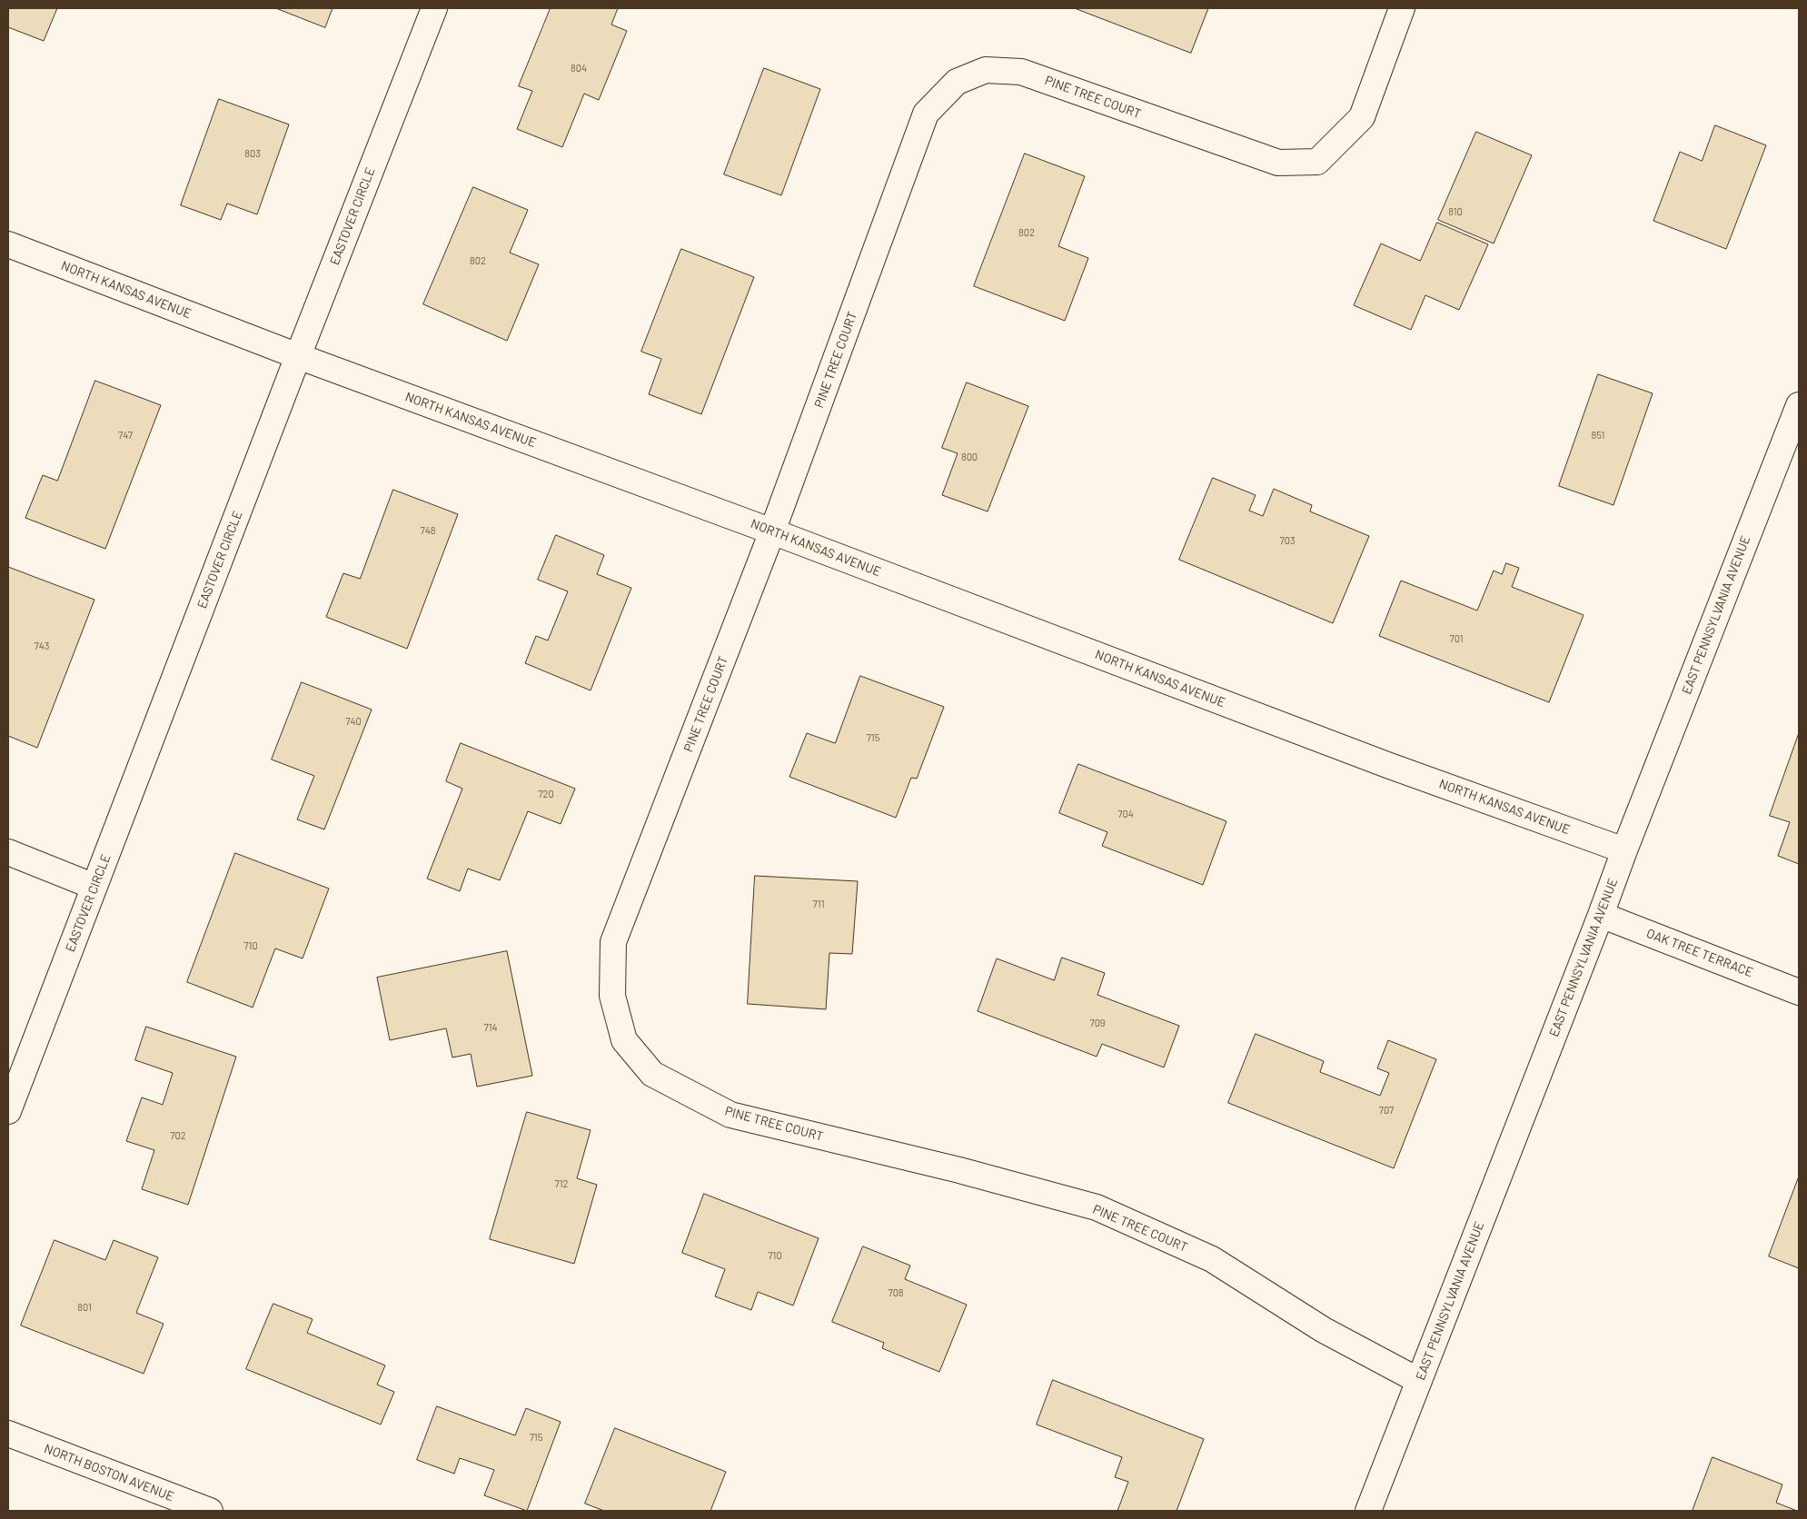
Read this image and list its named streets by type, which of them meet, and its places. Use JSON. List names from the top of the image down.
{
  "streets": {
    "street": [
      "PINE TREE COURT",
      "EASTOVER CIRCLE",
      "NORTH KANSAS AVENUE",
      "EAST PENNSYLVANIA AVENUE",
      "OAK TREE TERRACE",
      "NORTH BOSTON AVENUE"
    ]
  },
  "crossings": [
    ["PINE TREE COURT", "NORTH KANSAS AVENUE"],
    ["PINE TREE COURT", "EAST PENNSYLVANIA AVENUE"],
    ["EASTOVER CIRCLE", "NORTH KANSAS AVENUE"],
    ["NORTH KANSAS AVENUE", "EAST PENNSYLVANIA AVENUE"],
    ["EAST PENNSYLVANIA AVENUE", "OAK TREE TERRACE"]
  ],
  "house_numbers": [
    "804",
    "803",
    "810",
    "802",
    "802",
    "747",
    "851",
    "800",
    "748",
    "703",
    "701",
    "743",
    "740",
    "715",
    "720",
    "704",
    "711",
    "710",
    "709",
    "714",
    "707",
    "702",
    "712",
    "710",
    "708",
    "801",
    "715"
  ]
}
